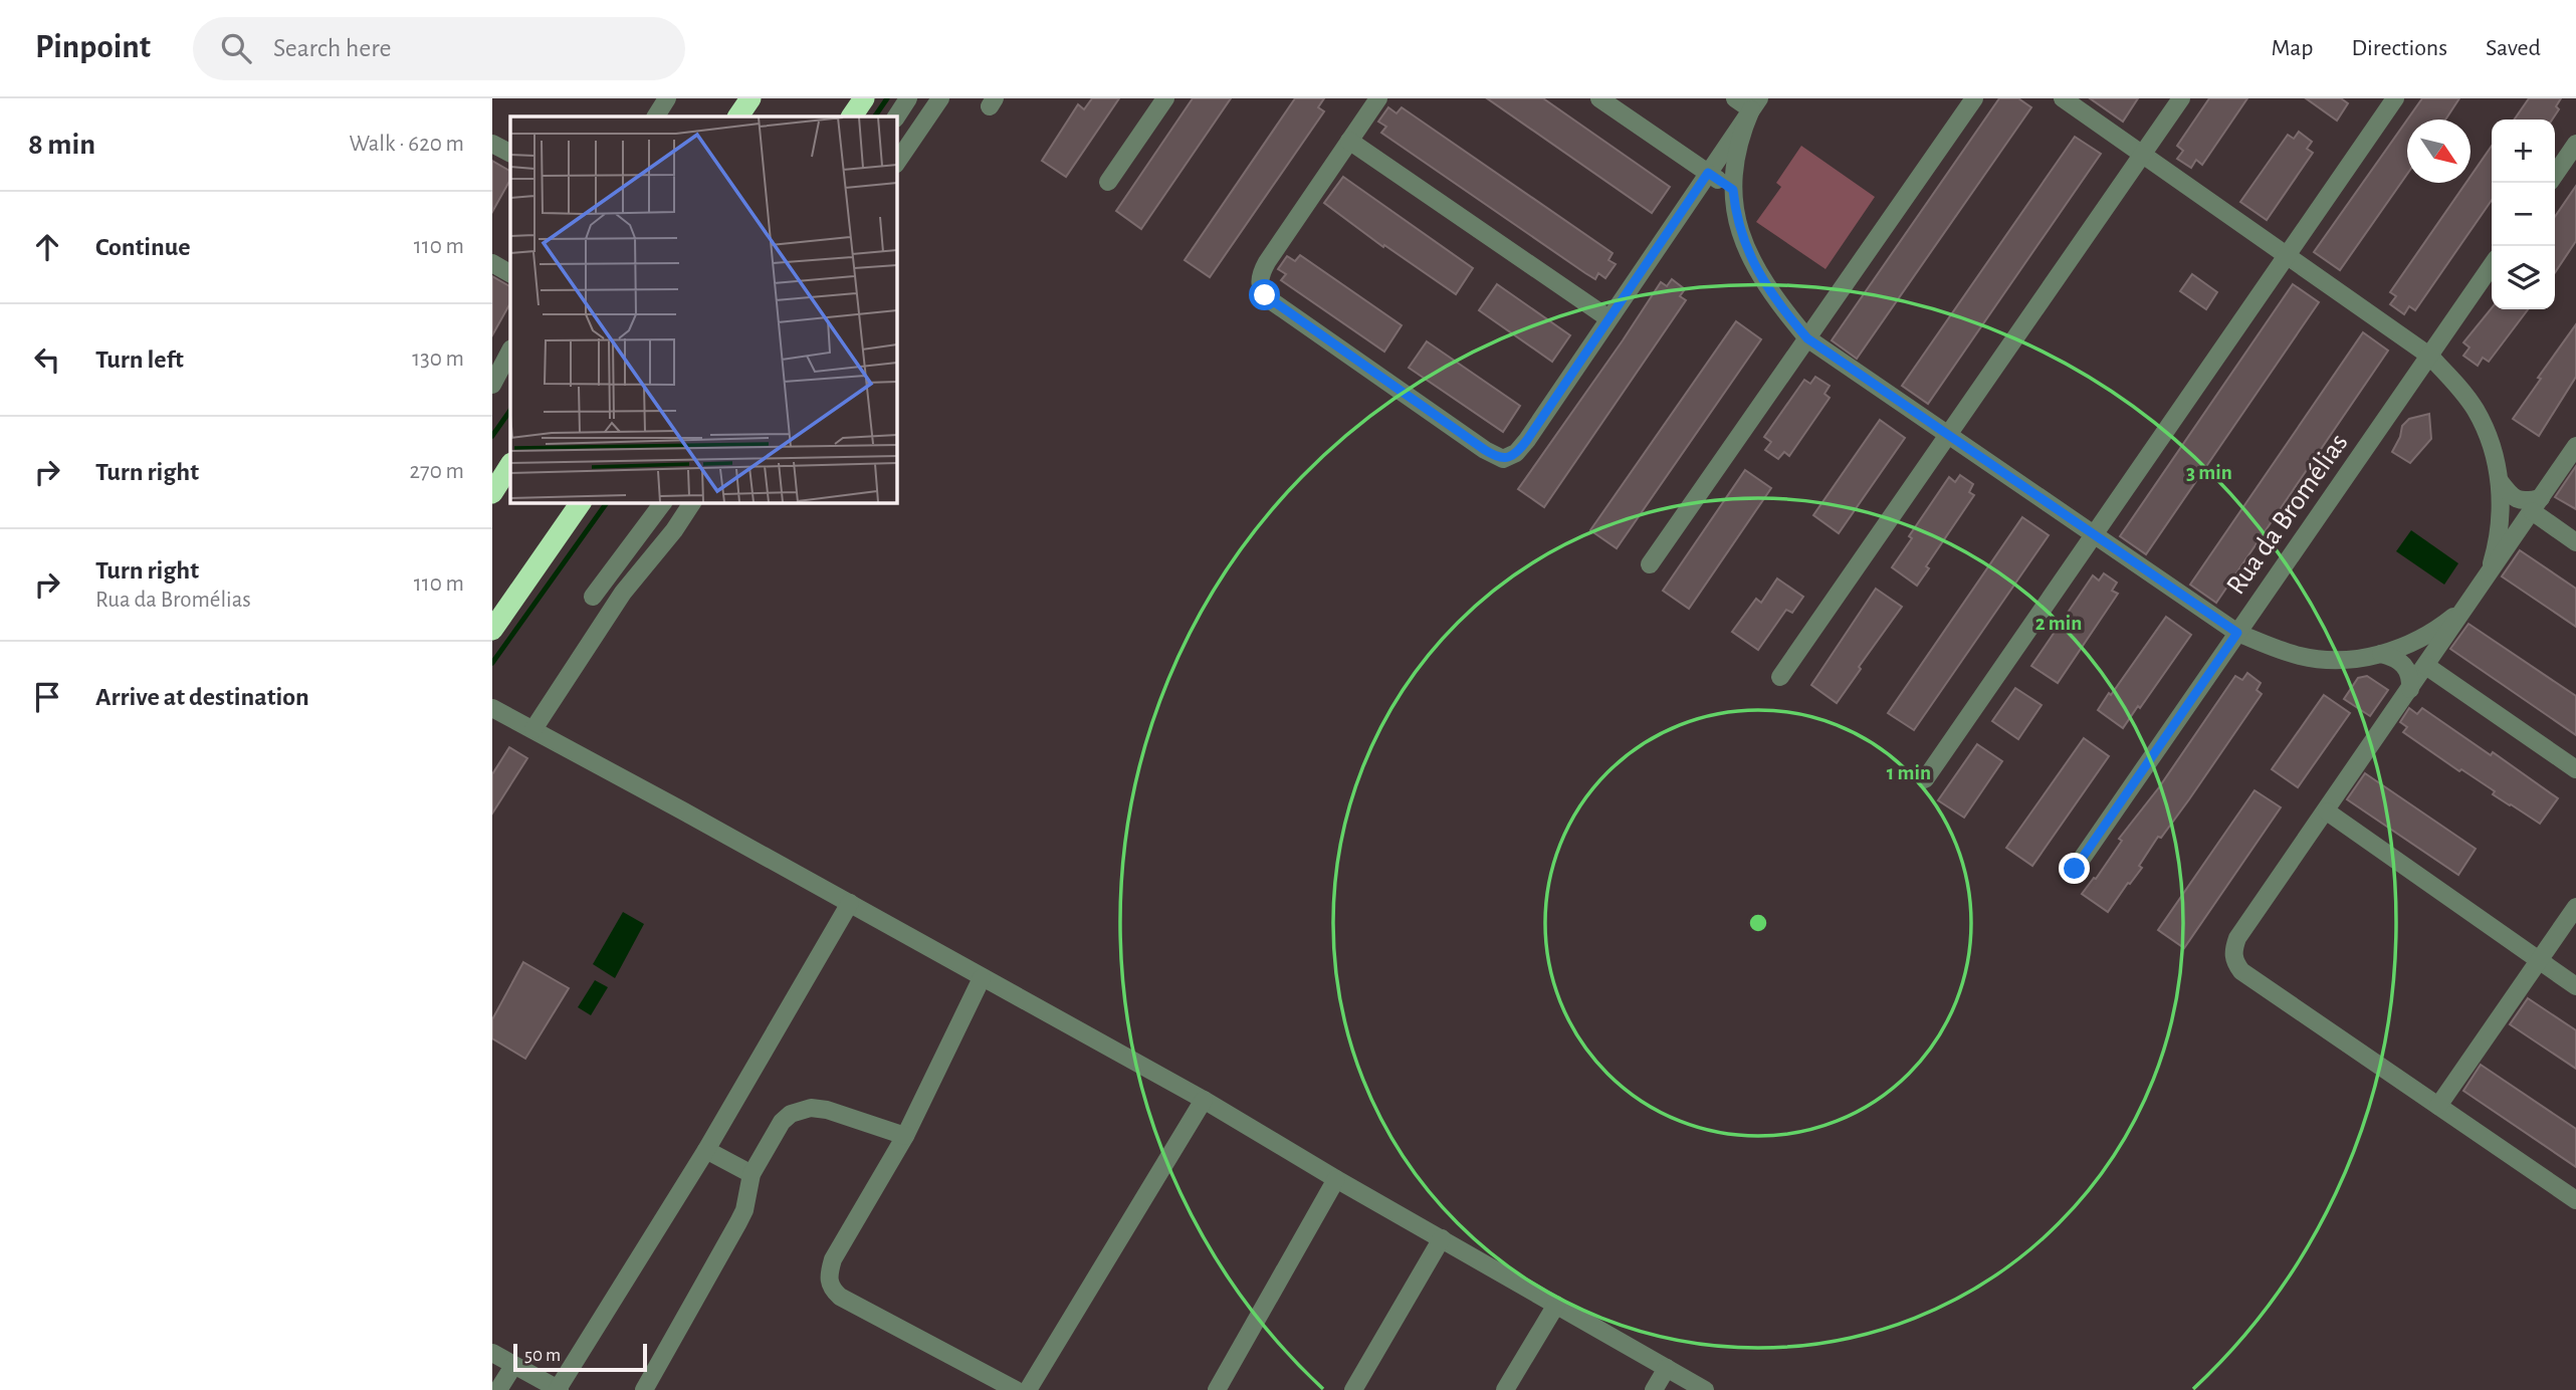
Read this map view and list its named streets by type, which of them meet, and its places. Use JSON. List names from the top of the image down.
{
  "streets": {
    "street": ["Rua da Bromélias"]
  },
  "scale_bar": "50 m",
  "north": "bottom right",
  "page": {
    "header": "Pinpoint",
    "search": "Search here",
    "nav": ["Map", "Directions", "Saved"],
    "heading": ["8 min", "Walk · 620 m"],
    "map_buttons": ["+", "−"],
    "list": [
      ["Continue", "110 m"],
      ["Turn left", "130 m"],
      ["Turn right", "270 m"],
      ["Turn right", "Rua da Bromélias", "110 m"],
      "Arrive at destination"
    ],
    "scale": "50 m"
  },
  "rings": ["3 min", "2 min", "1 min"]
}
